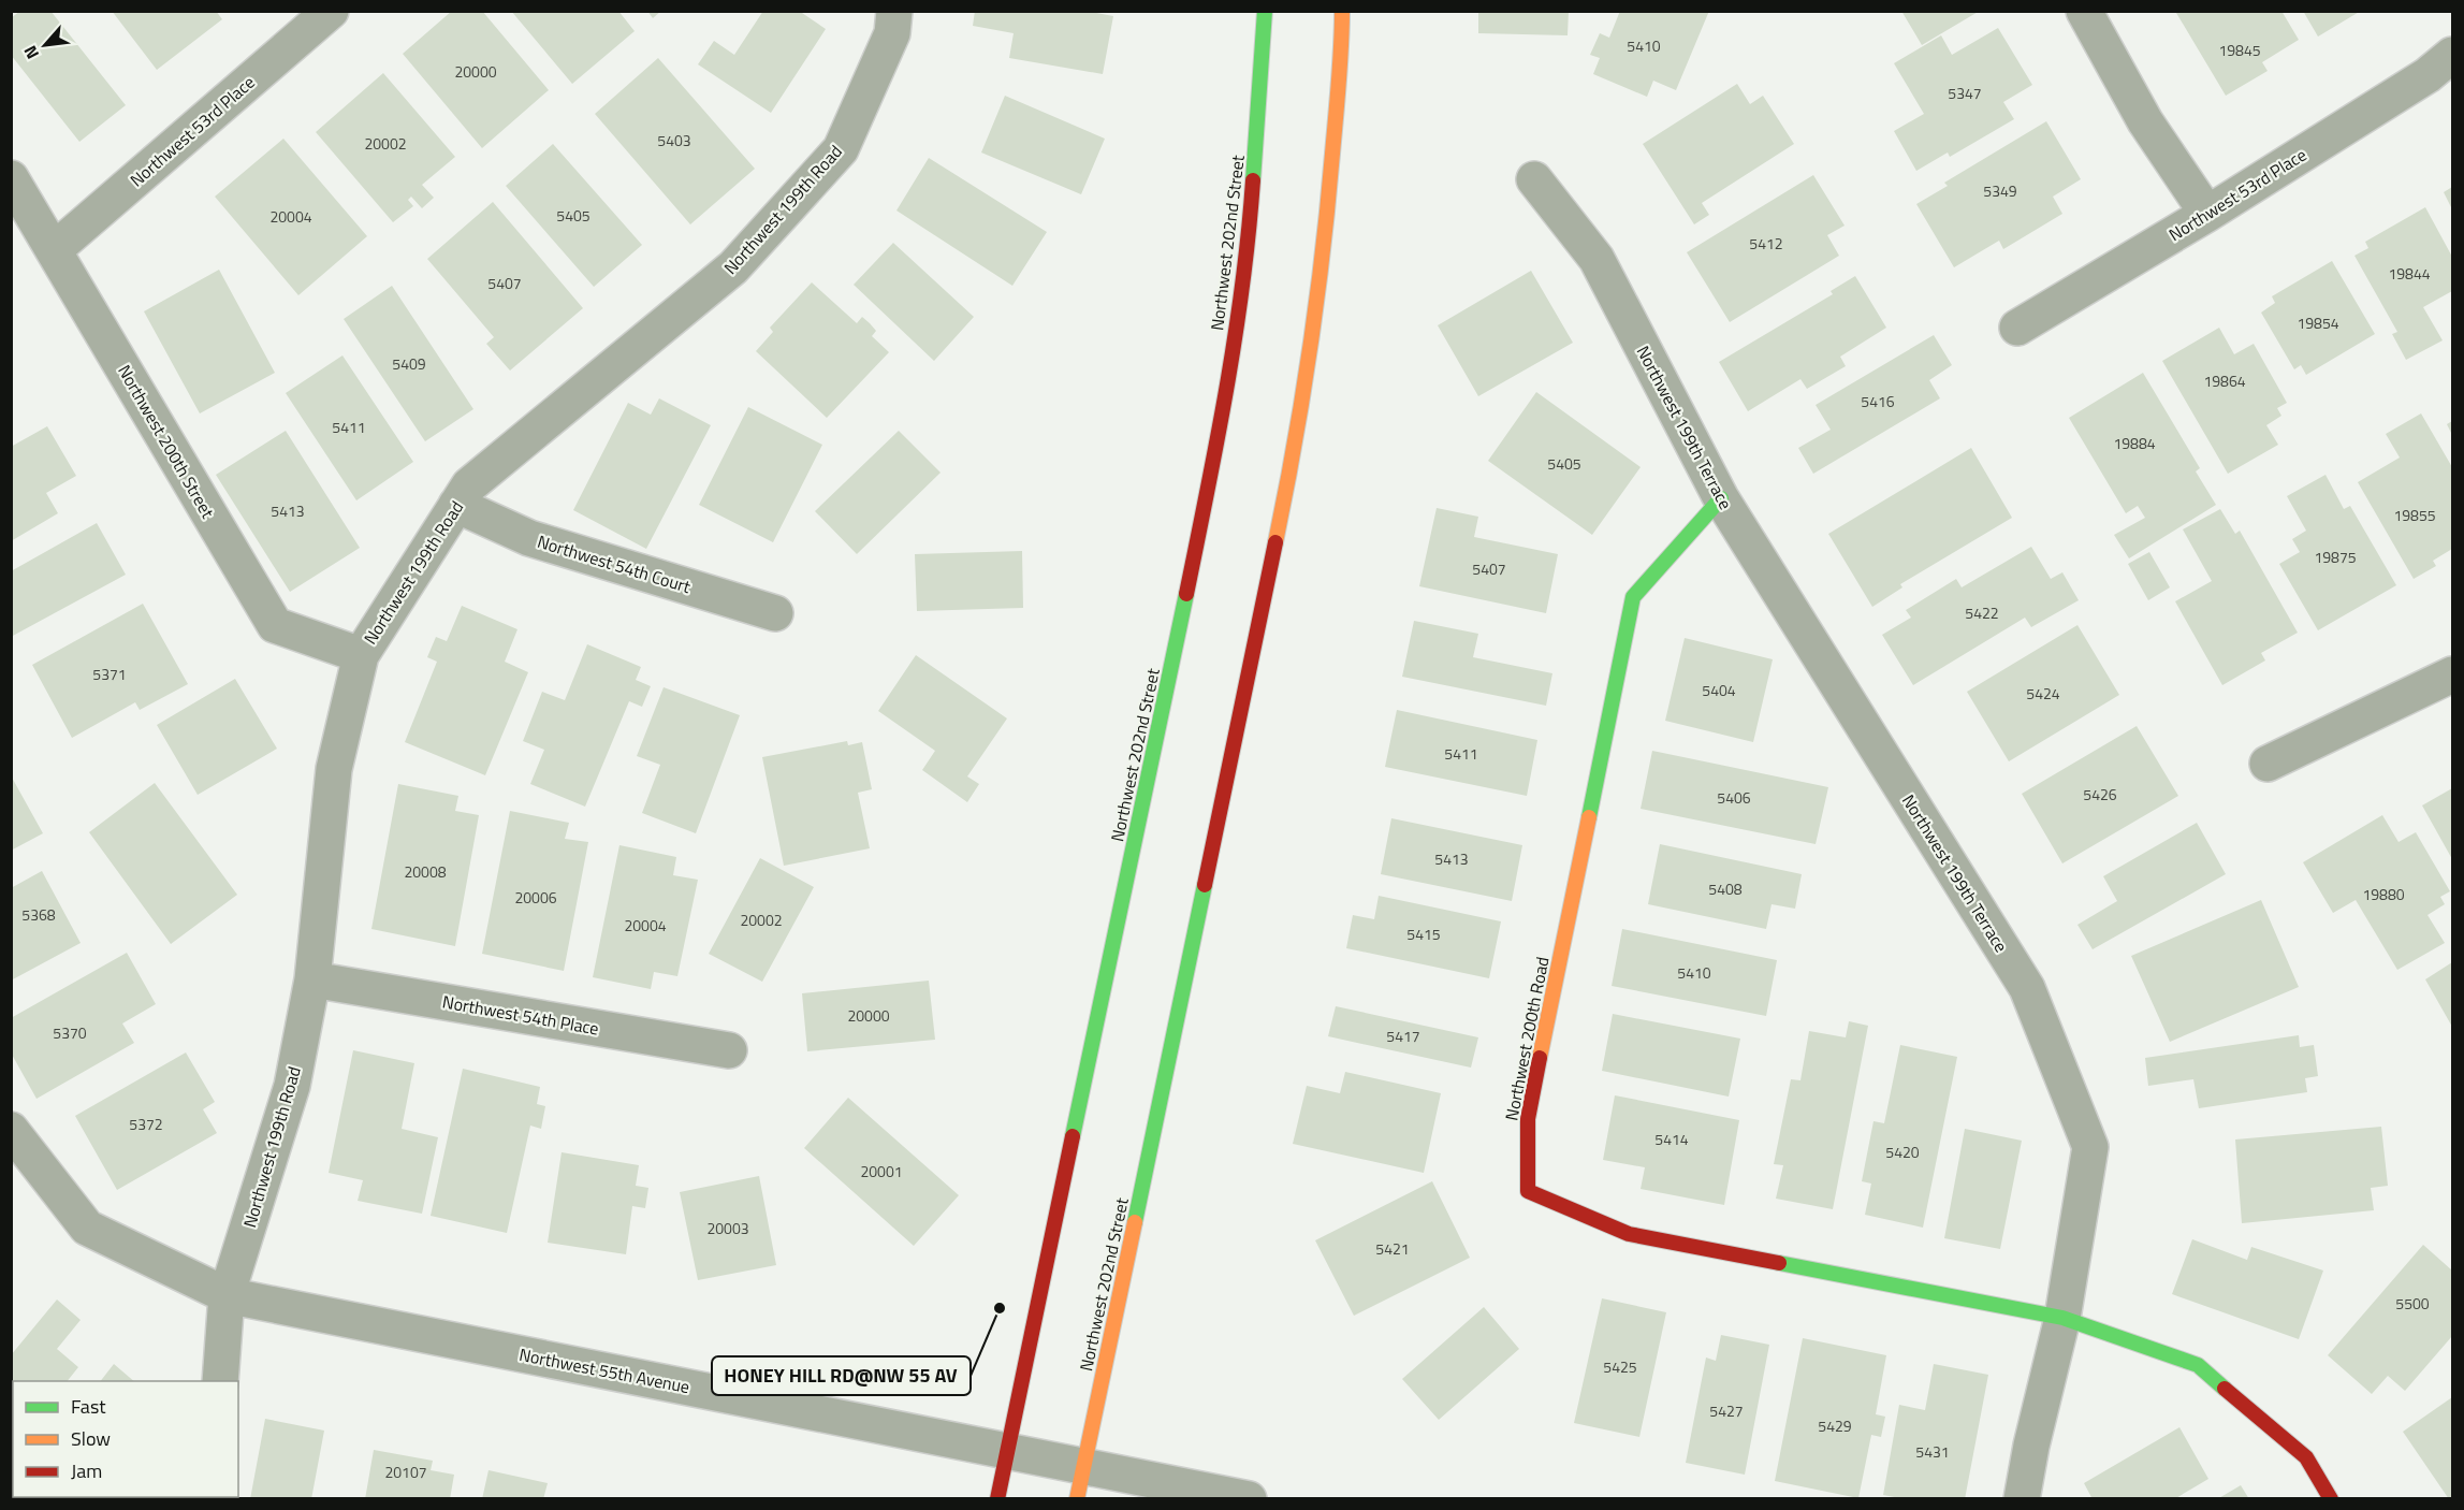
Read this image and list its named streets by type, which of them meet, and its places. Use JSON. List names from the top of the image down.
{
  "streets": {
    "main road": ["Northwest 202nd Street", "Northwest 200th Road"],
    "street": [
      "Northwest 53rd Place",
      "Northwest 199th Road",
      "Northwest 199th Terrace",
      "Northwest 200th Street",
      "Northwest 54th Court",
      "Northwest 54th Place",
      "Northwest 55th Avenue"
    ]
  },
  "crossings": [
    ["Northwest 53rd Place", "Northwest 200th Street"],
    ["Northwest 199th Road", "Northwest 200th Street"],
    ["Northwest 199th Road", "Northwest 54th Court"],
    ["Northwest 199th Road", "Northwest 54th Place"],
    ["Northwest 199th Road", "Northwest 55th Avenue"],
    ["Northwest 202nd Street", "Northwest 55th Avenue"],
    ["Northwest 199th Terrace", "Northwest 200th Road"]
  ],
  "places": ["HONEY HILL RD@NW 55 AV"],
  "house_numbers": [
    "5410",
    "19845",
    "20000",
    "5347",
    "5403",
    "20002",
    "5349",
    "5405",
    "20004",
    "5412",
    "19844",
    "5407",
    "19854",
    "5409",
    "19864",
    "5416",
    "5411",
    "19884",
    "5405",
    "5413",
    "19855",
    "19875",
    "5407",
    "5422",
    "5371",
    "5404",
    "5424",
    "5411",
    "5426",
    "5406",
    "5413",
    "20008",
    "5408",
    "19880",
    "20006",
    "5368",
    "20002",
    "20004",
    "5415",
    "5410",
    "20000",
    "5370",
    "5417",
    "5372",
    "5414",
    "5420",
    "20001",
    "20003",
    "5421",
    "5500",
    "5425",
    "5427",
    "5429",
    "5431",
    "20107"
  ],
  "legend": ["Fast", "Slow", "Jam"],
  "north": "bottom left"
}
